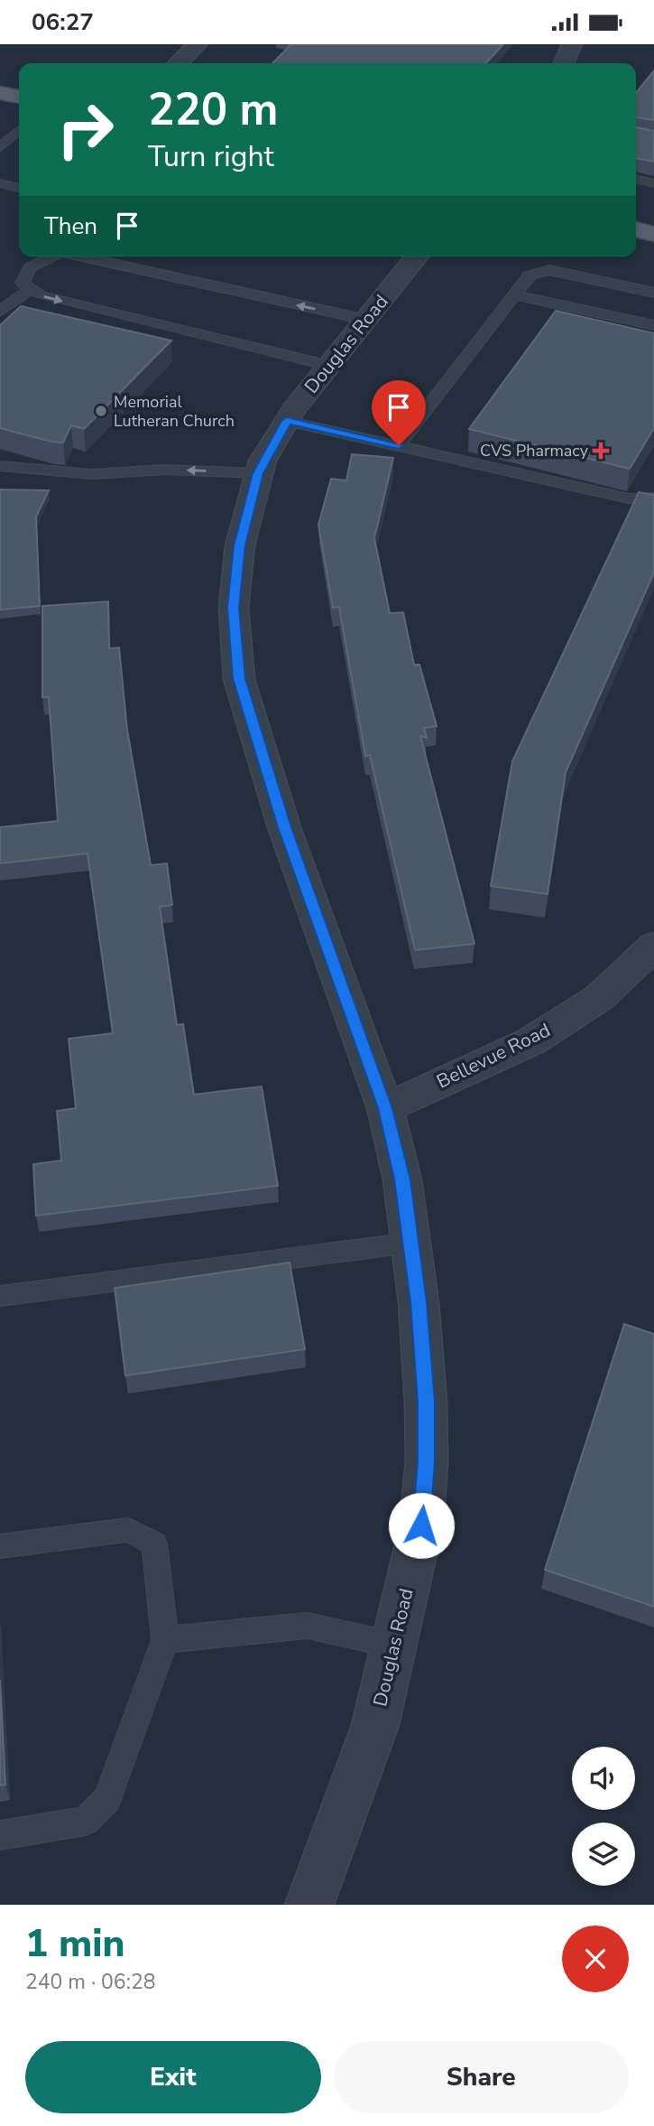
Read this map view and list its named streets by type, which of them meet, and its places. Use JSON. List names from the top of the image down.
{
  "streets": {
    "street": ["Douglas Road", "Bellevue Road"]
  },
  "crossings": [
    ["Douglas Road", "Bellevue Road"]
  ],
  "places": {
    "other": ["Memorial Lutheran Church"],
    "health": ["CVS Pharmacy"]
  },
  "page": {
    "status": "06:27",
    "turn": ["220 m", "Turn right"],
    "then": "Then",
    "heading": ["1 min", "240 m · 06:28"],
    "buttons": ["Exit", "Share"]
  }
}
